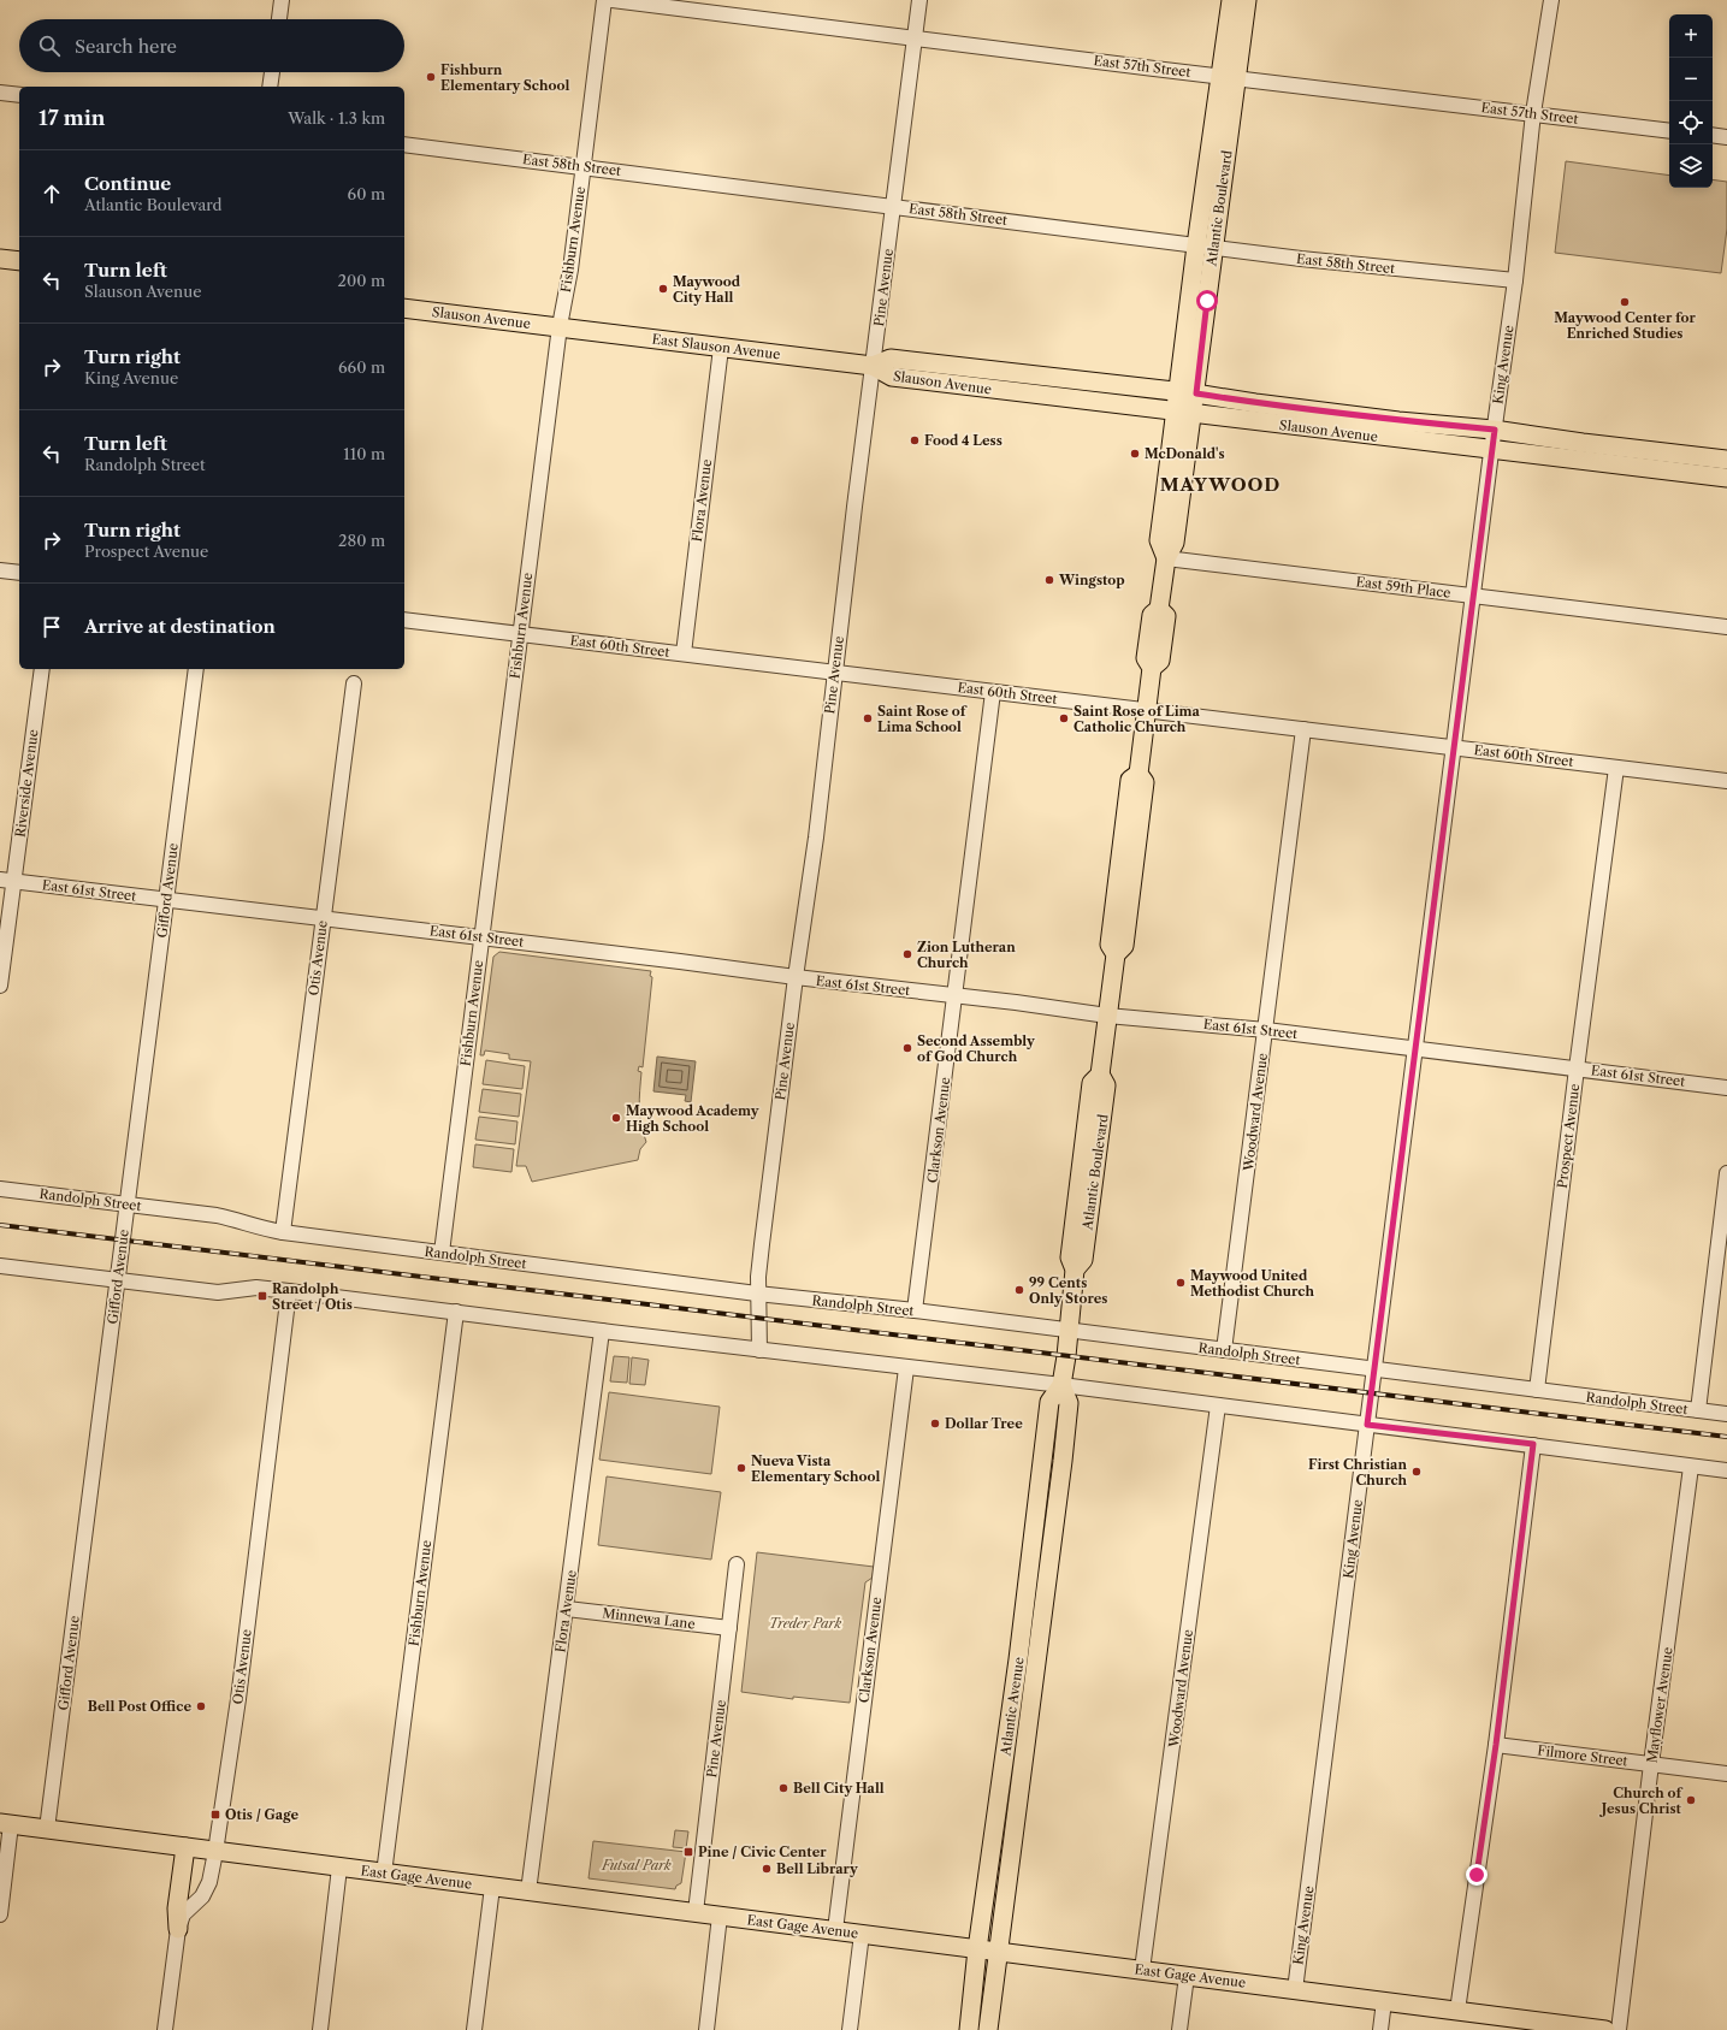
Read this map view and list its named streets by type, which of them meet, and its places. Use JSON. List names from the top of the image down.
{
  "streets": {
    "main road": [
      "Atlantic Boulevard",
      "Slauson Avenue",
      "East Slauson Avenue",
      "Atlantic Avenue",
      "East Gage Avenue"
    ],
    "street": [
      "East 57th Street",
      "East 58th Street",
      "Fishburn Avenue",
      "Pine Avenue",
      "King Avenue",
      "Flora Avenue",
      "East 59th Place",
      "East 60th Street",
      "Riverside Avenue",
      "East 61st Street",
      "Gifford Avenue",
      "Otis Avenue",
      "Woodward Avenue",
      "Clarkson Avenue",
      "Prospect Avenue",
      "Randolph Street",
      "Minnewa Lane",
      "Mayflower Avenue",
      "Filmore Street"
    ]
  },
  "crossings": [
    ["East 57th Street", "Atlantic Boulevard"],
    ["East 57th Street", "Pine Avenue"],
    ["East 57th Street", "King Avenue"],
    ["East 58th Street", "Atlantic Boulevard"],
    ["East 58th Street", "Fishburn Avenue"],
    ["East 58th Street", "Pine Avenue"],
    ["East 58th Street", "King Avenue"],
    ["Atlantic Boulevard", "Slauson Avenue"],
    ["Atlantic Boulevard", "East 59th Place"],
    ["Atlantic Boulevard", "East 60th Street"],
    ["Atlantic Boulevard", "East 61st Street"],
    ["Atlantic Boulevard", "Randolph Street"],
    ["Atlantic Boulevard", "Atlantic Avenue"],
    ["Fishburn Avenue", "Slauson Avenue"],
    ["Fishburn Avenue", "East Slauson Avenue"],
    ["Fishburn Avenue", "East 60th Street"],
    ["Fishburn Avenue", "East 61st Street"],
    ["Fishburn Avenue", "Randolph Street"],
    ["Fishburn Avenue", "East Gage Avenue"],
    ["Pine Avenue", "Slauson Avenue"],
    ["Pine Avenue", "East Slauson Avenue"],
    ["Pine Avenue", "East 60th Street"],
    ["Pine Avenue", "East 61st Street"],
    ["Pine Avenue", "Randolph Street"],
    ["Pine Avenue", "Minnewa Lane"],
    ["Pine Avenue", "East Gage Avenue"],
    ["Slauson Avenue", "East Slauson Avenue"],
    ["Slauson Avenue", "King Avenue"],
    ["East Slauson Avenue", "Flora Avenue"],
    ["King Avenue", "East 59th Place"],
    ["King Avenue", "East 60th Street"],
    ["King Avenue", "East 61st Street"],
    ["King Avenue", "Randolph Street"],
    ["King Avenue", "East Gage Avenue"],
    ["Flora Avenue", "East 60th Street"],
    ["Flora Avenue", "Minnewa Lane"],
    ["Flora Avenue", "East Gage Avenue"],
    ["East 60th Street", "Woodward Avenue"],
    ["East 60th Street", "Clarkson Avenue"],
    ["East 60th Street", "Prospect Avenue"],
    ["Riverside Avenue", "East 61st Street"],
    ["East 61st Street", "Gifford Avenue"],
    ["East 61st Street", "Otis Avenue"],
    ["East 61st Street", "Woodward Avenue"],
    ["East 61st Street", "Clarkson Avenue"],
    ["East 61st Street", "Prospect Avenue"],
    ["Gifford Avenue", "Randolph Street"],
    ["Gifford Avenue", "East Gage Avenue"],
    ["Otis Avenue", "Randolph Street"],
    ["Otis Avenue", "East Gage Avenue"],
    ["Woodward Avenue", "Randolph Street"],
    ["Woodward Avenue", "East Gage Avenue"],
    ["Clarkson Avenue", "Randolph Street"],
    ["Clarkson Avenue", "East Gage Avenue"],
    ["Prospect Avenue", "Randolph Street"],
    ["Randolph Street", "Atlantic Avenue"],
    ["Mayflower Avenue", "Filmore Street"],
    ["Atlantic Avenue", "East Gage Avenue"]
  ],
  "districts": ["MAYWOOD"],
  "parks": ["Treder Park", "Futsal Park"],
  "places": {
    "other": [
      "Fishburn Elementary School",
      "Maywood City Hall",
      "Maywood Center for Enriched Studies",
      "Food 4 Less",
      "McDonald's",
      "Wingstop",
      "Saint Rose of Lima School",
      "Saint Rose of Lima Catholic Church",
      "Zion Lutheran Church",
      "Second Assembly of God Church",
      "Maywood Academy High School",
      "Maywood United Methodist Church",
      "99 Cents Only Stores",
      "Dollar Tree",
      "Nueva Vista Elementary School",
      "First Christian Church",
      "Bell Post Office",
      "Bell City Hall",
      "Church of Jesus Christ",
      "Bell Library"
    ],
    "transit": ["Randolph Street / Otis", "Otis / Gage", "Pine / Civic Center"]
  },
  "page": {
    "map_buttons": ["+", "−"],
    "search": "Search here",
    "heading": ["17 min", "Walk · 1.3 km"],
    "list": [
      ["Continue", "Atlantic Boulevard", "60 m"],
      ["Turn left", "Slauson Avenue", "200 m"],
      ["Turn right", "King Avenue", "660 m"],
      ["Turn left", "Randolph Street", "110 m"],
      ["Turn right", "Prospect Avenue", "280 m"],
      "Arrive at destination"
    ]
  }
}
